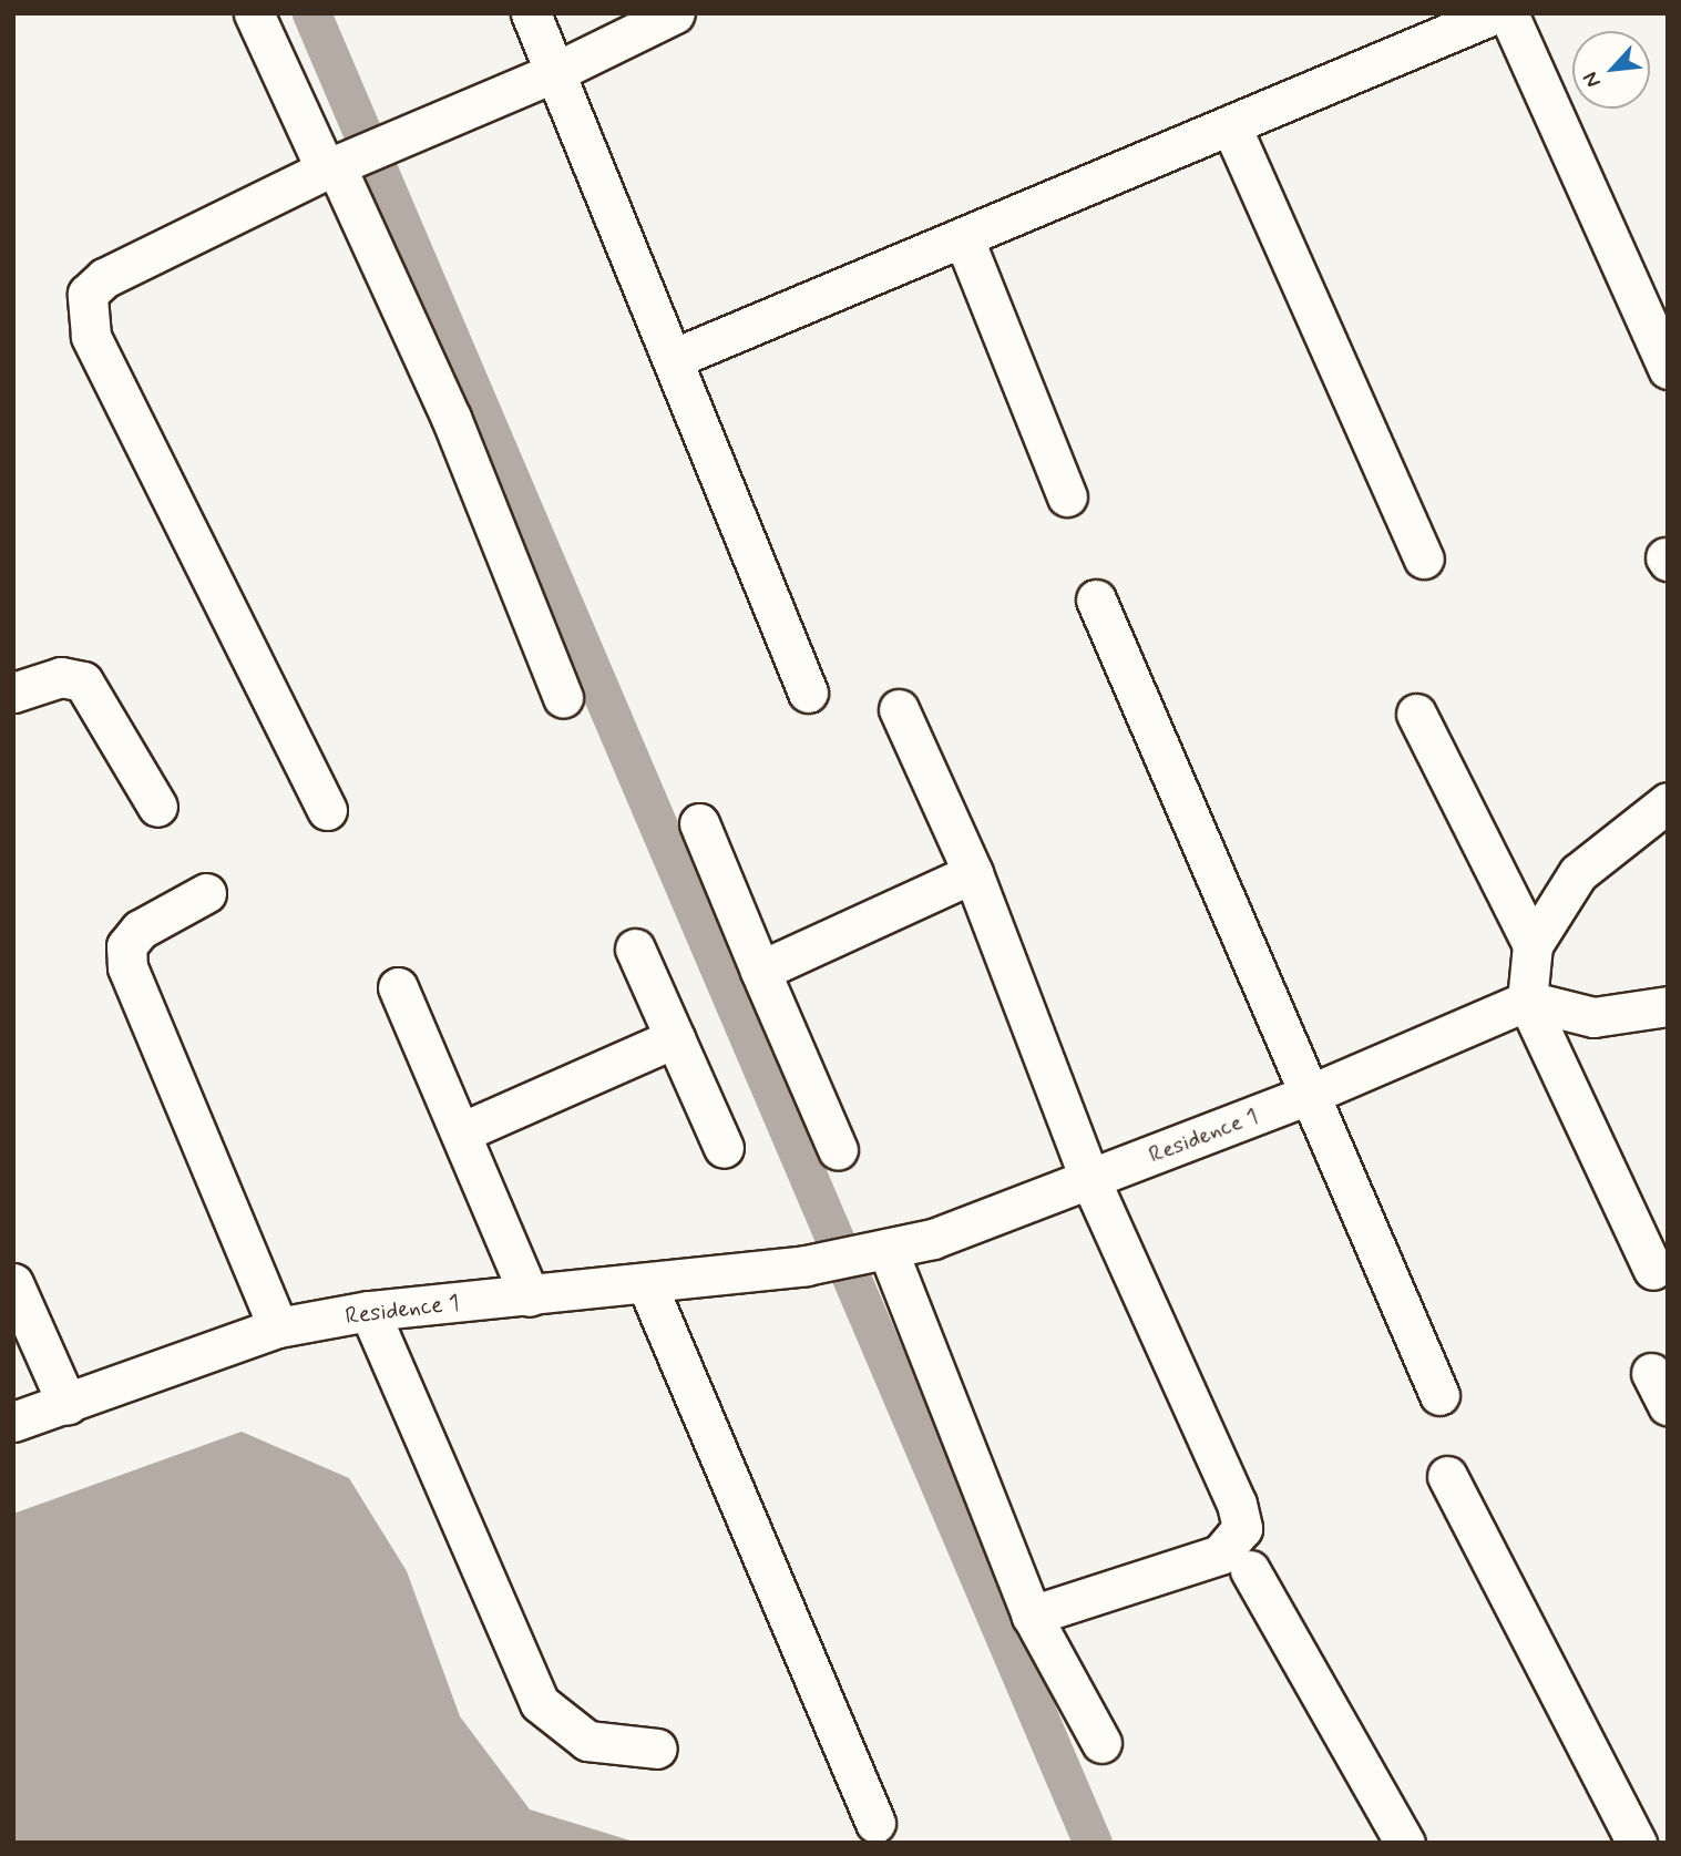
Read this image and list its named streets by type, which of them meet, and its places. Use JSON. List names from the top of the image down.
{
  "streets": {
    "street": ["Residence 1"]
  },
  "north": "bottom left"
}
